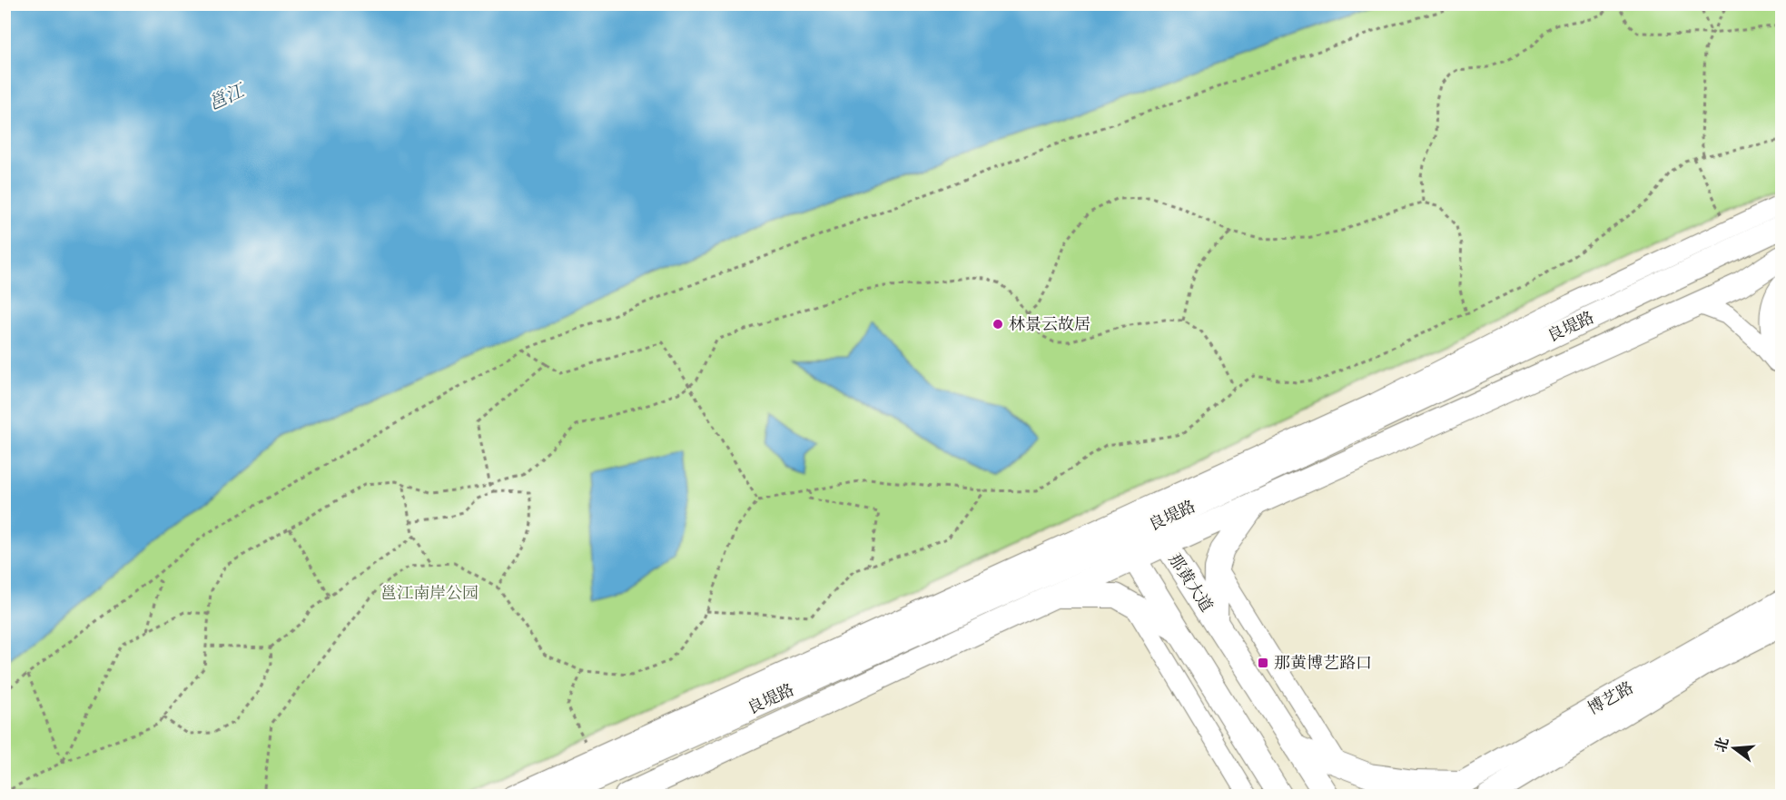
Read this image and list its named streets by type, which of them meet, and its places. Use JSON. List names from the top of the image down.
{
  "streets": {
    "main road": ["良堤路", "那黄大道", "博艺路"]
  },
  "crossings": [
    ["良堤路", "那黄大道"]
  ],
  "water": ["邕江"],
  "parks": ["邕江南岸公园"],
  "places": {
    "other": ["林景云故居"],
    "transit": ["那黄博艺路口"]
  },
  "north": "left"
}
